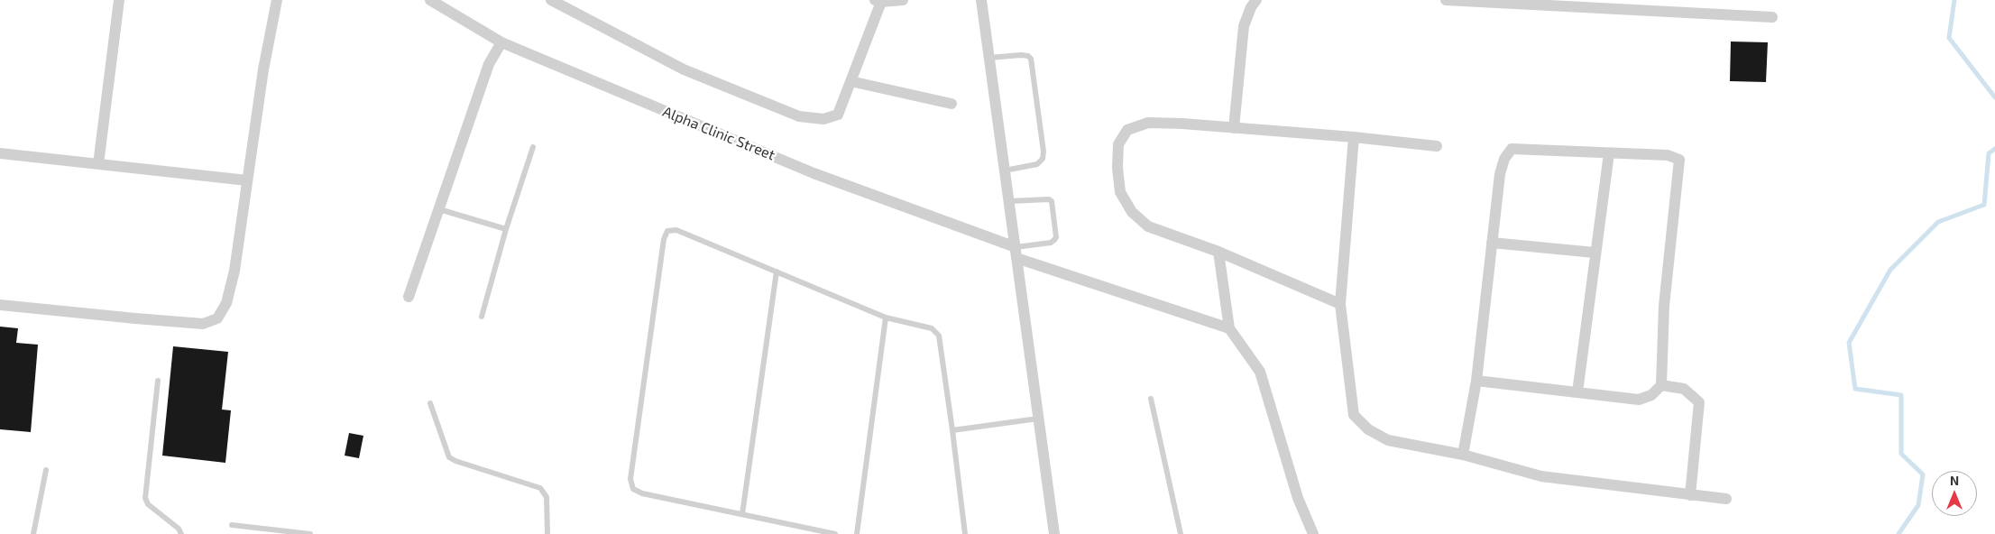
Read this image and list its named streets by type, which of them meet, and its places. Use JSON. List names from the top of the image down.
{
  "streets": {
    "street": ["Alpha Clinic Street"]
  },
  "north": "top"
}
